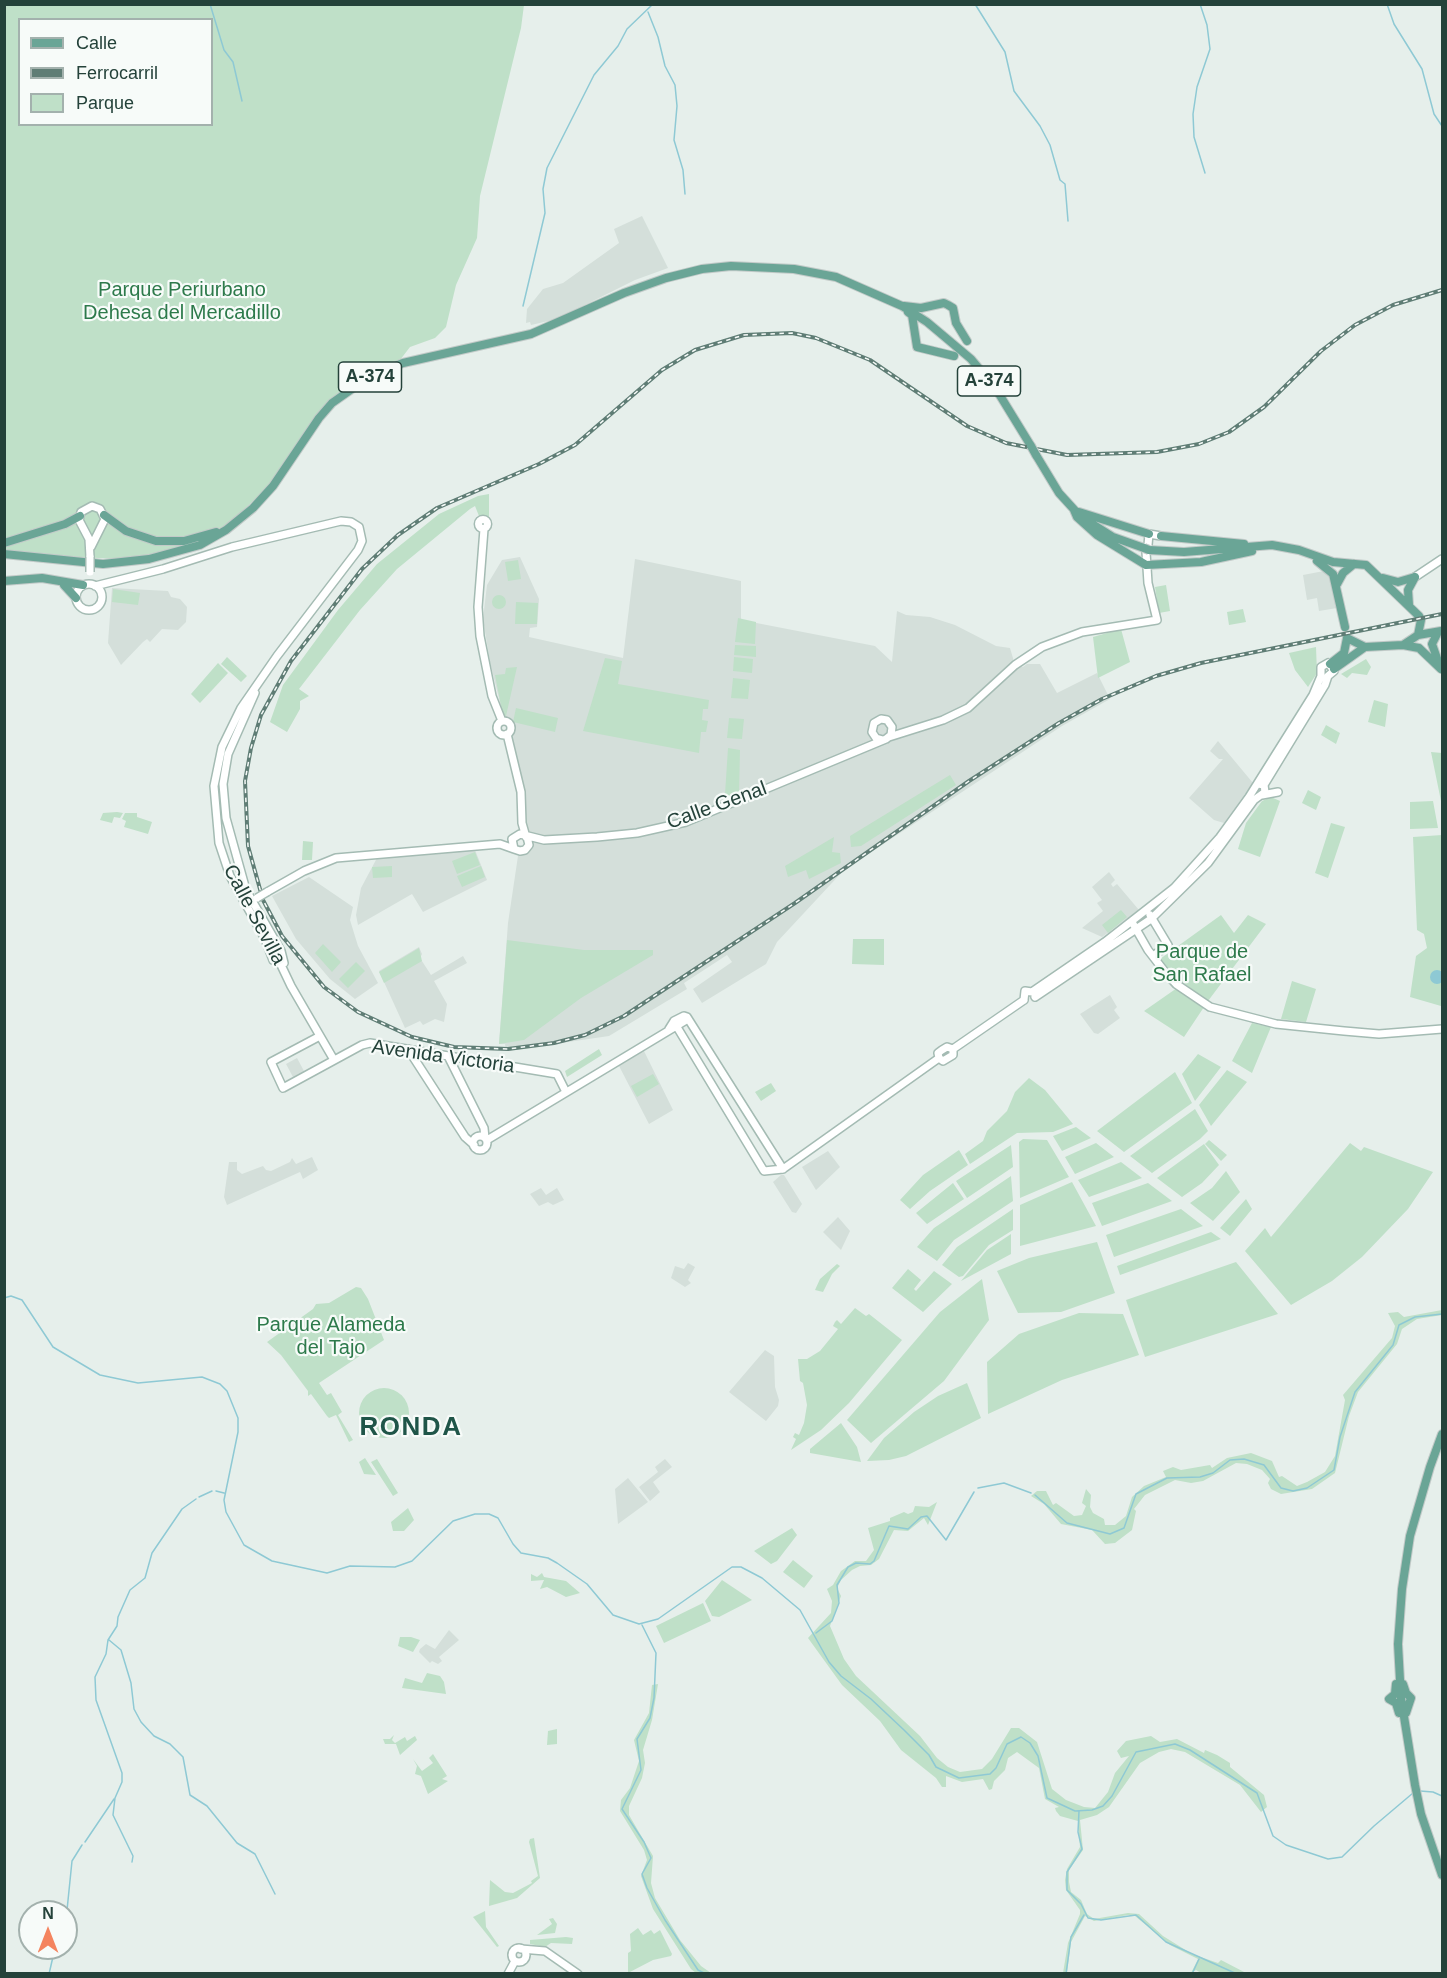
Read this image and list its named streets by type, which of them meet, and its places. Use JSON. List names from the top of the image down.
{
  "streets": {
    "main road": [
      "A-374",
      "Calle Genal",
      "Calle Sevilla",
      "Avenida Victoria"
    ]
  },
  "crossings": [
    ["A-374", "Calle Genal"],
    ["Calle Sevilla", "Avenida Victoria"]
  ],
  "districts": ["RONDA"],
  "parks": ["Parque Periurbano Dehesa del Mercadillo", "Parque de San Rafael", "Parque Alameda del Tajo"],
  "legend": ["Calle", "Ferrocarril", "Parque"],
  "north": "top"
}
